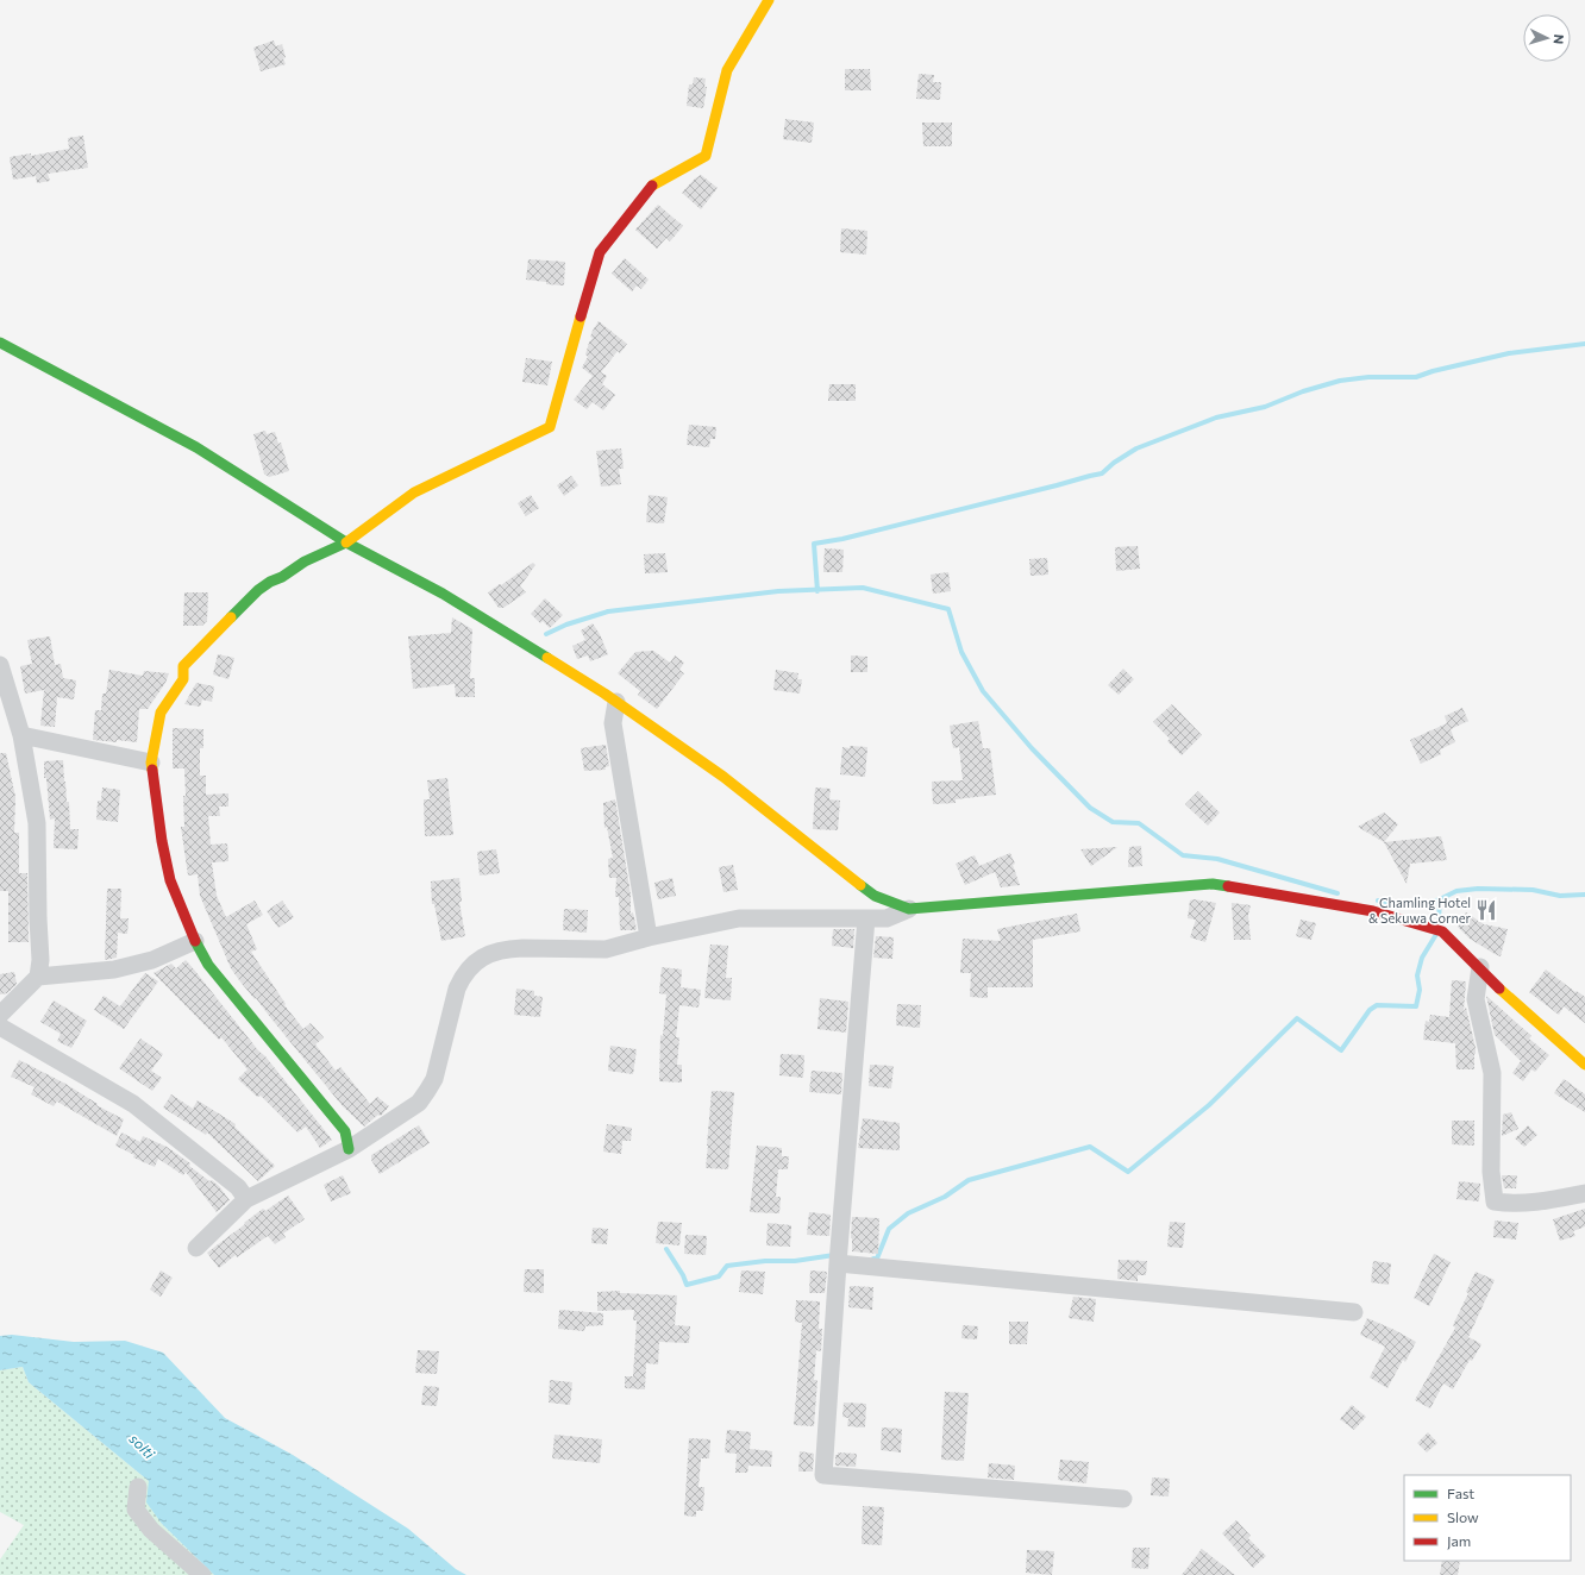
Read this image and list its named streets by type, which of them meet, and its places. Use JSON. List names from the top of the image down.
{
  "water": ["solti"],
  "places": {
    "restaurant": ["Chamling Hotel & Sekuwa Corner"]
  },
  "legend": ["Fast", "Slow", "Jam"],
  "north": "right"
}
